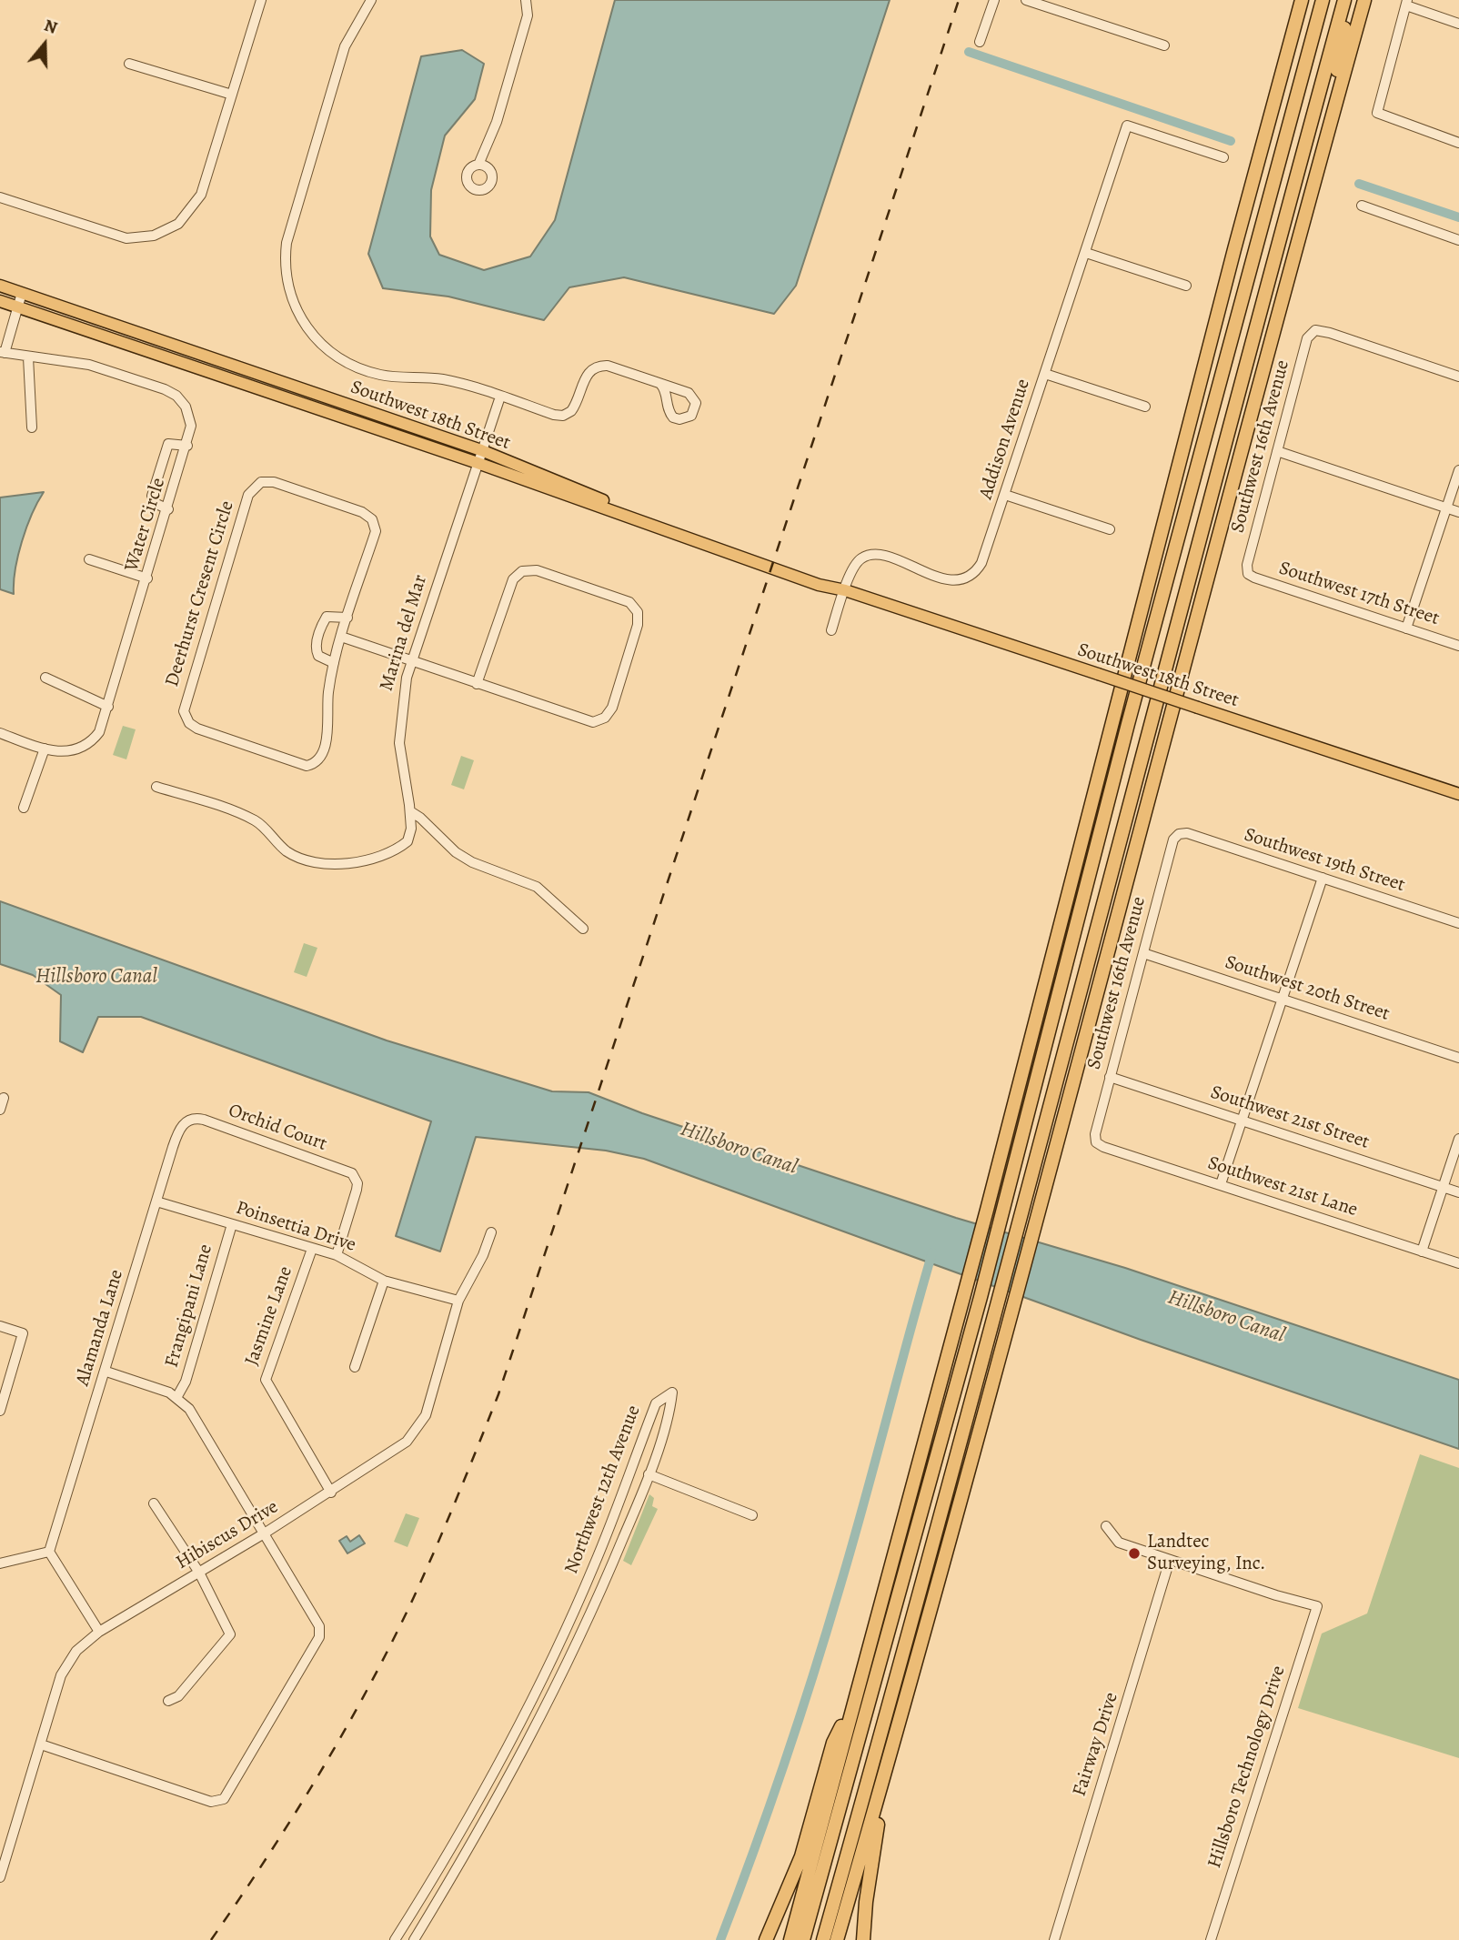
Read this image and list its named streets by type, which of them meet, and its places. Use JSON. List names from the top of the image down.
{
  "streets": {
    "main road": ["Southwest 18th Street"],
    "street": [
      "Addison Avenue",
      "Southwest 16th Avenue",
      "Water Circle",
      "Deerhurst Cresent Circle",
      "Southwest 17th Street",
      "Marina del Mar",
      "Southwest 19th Street",
      "Southwest 20th Street",
      "Southwest 21st Street",
      "Orchid Court",
      "Southwest 21st Lane",
      "Poinsettia Drive",
      "Frangipani Lane",
      "Jasmine Lane",
      "Alamanda Lane",
      "Northwest 12th Avenue",
      "Hibiscus Drive",
      "Fairway Drive",
      "Hillsboro Technology Drive"
    ]
  },
  "crossings": [
    ["Southwest 18th Street", "Addison Avenue"],
    ["Southwest 18th Street", "Water Circle"],
    ["Southwest 18th Street", "Marina del Mar"],
    ["Southwest 16th Avenue", "Southwest 17th Street"],
    ["Southwest 16th Avenue", "Southwest 19th Street"],
    ["Southwest 16th Avenue", "Southwest 20th Street"],
    ["Southwest 16th Avenue", "Southwest 21st Street"],
    ["Southwest 16th Avenue", "Southwest 21st Lane"],
    ["Orchid Court", "Poinsettia Drive"],
    ["Orchid Court", "Alamanda Lane"],
    ["Poinsettia Drive", "Frangipani Lane"],
    ["Poinsettia Drive", "Jasmine Lane"],
    ["Poinsettia Drive", "Alamanda Lane"],
    ["Poinsettia Drive", "Hibiscus Drive"],
    ["Jasmine Lane", "Hibiscus Drive"],
    ["Fairway Drive", "Hillsboro Technology Drive"]
  ],
  "water": ["Hillsboro Canal"],
  "places": ["Landtec Surveying, Inc."],
  "north": "top"
}
